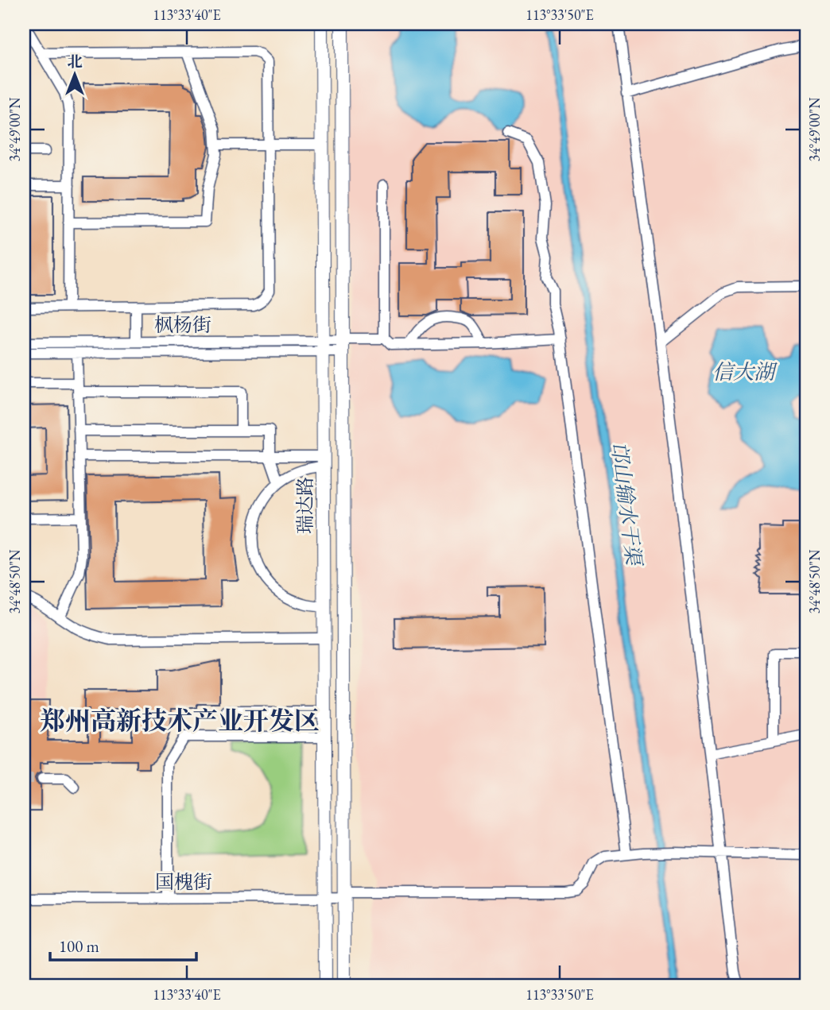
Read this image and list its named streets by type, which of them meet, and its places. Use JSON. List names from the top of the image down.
{
  "streets": {
    "main road": ["瑞达路"],
    "street": ["枫杨街", "国槐街"]
  },
  "crossings": [
    ["枫杨街", "瑞达路"],
    ["瑞达路", "国槐街"]
  ],
  "districts": ["郑州高新技术产业开发区"],
  "water": ["信大湖", "邙山输水干渠"],
  "scale_bar": "100 m",
  "north": "top",
  "coordinates": [
    "113°33'40\"E",
    "113°33'50\"E",
    "34°49'00\"N",
    "34°48'50\"N"
  ]
}
